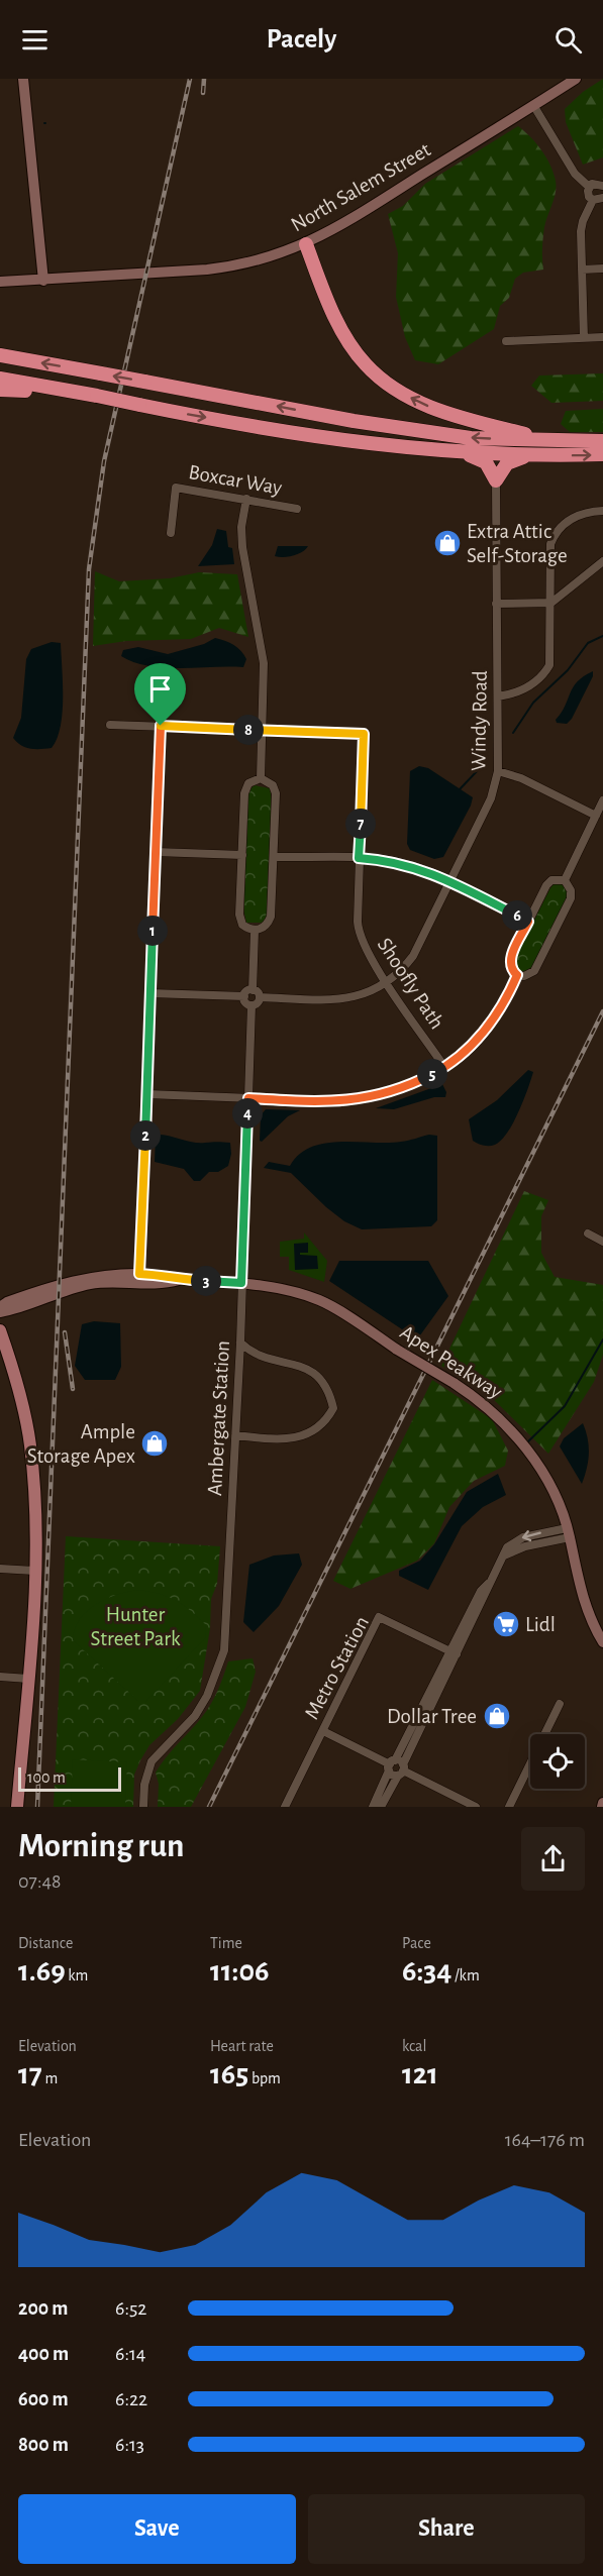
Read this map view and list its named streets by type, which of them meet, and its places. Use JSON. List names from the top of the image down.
{
  "streets": {
    "main road": ["North Salem Street", "Apex Peakway"],
    "street": [
      "Boxcar Way",
      "Windy Road",
      "Shoofly Path",
      "Ambergate Station",
      "Metro Station"
    ]
  },
  "crossings": [
    ["Windy Road", "Shoofly Path"],
    ["Windy Road", "Ambergate Station"],
    ["Apex Peakway", "Ambergate Station"]
  ],
  "parks": ["Hunter Street Park"],
  "places": {
    "shop": ["Extra Attic Self-Storage", "Ample Storage Apex", "Dollar Tree"],
    "supermarket": ["Lidl"]
  },
  "scale_bar": "100 m",
  "page": {
    "header": "Pacely",
    "pins": [
      "8",
      "7",
      "6",
      "1",
      "5",
      "4",
      "2",
      "3"
    ],
    "scale": "100 m",
    "heading": ["Morning run", "07:48"],
    "stats": [
      ["Distance", "1.69 km"],
      ["Time", "11:06"],
      ["Pace", "6:34 /km"],
      ["Elevation", "17 m"],
      ["Heart rate", "165 bpm"],
      ["kcal", "121"]
    ],
    "chart": ["Elevation", "164–176 m"],
    "list": [
      {
        "name": "200 m",
        "note": "6:52"
      },
      {
        "name": "400 m",
        "note": "6:14"
      },
      {
        "name": "600 m",
        "note": "6:22"
      },
      {
        "name": "800 m",
        "note": "6:13"
      }
    ],
    "buttons": ["Save", "Share"]
  }
}
